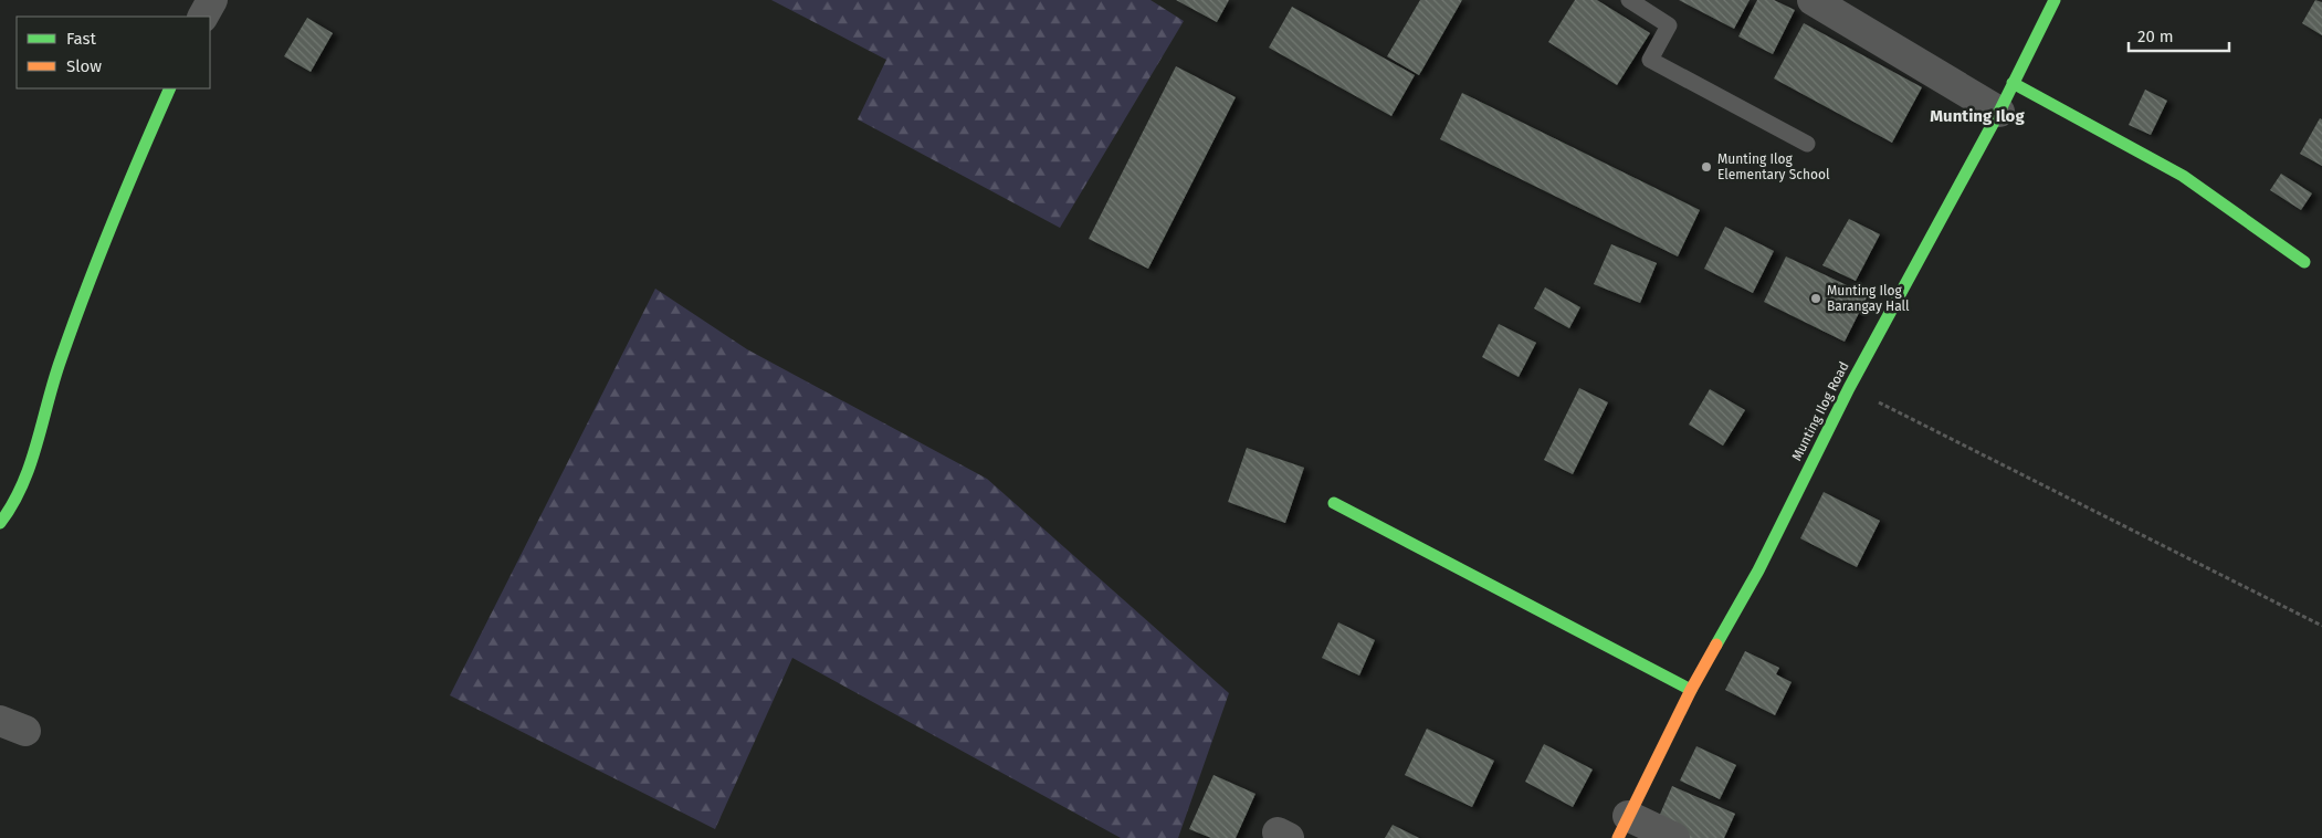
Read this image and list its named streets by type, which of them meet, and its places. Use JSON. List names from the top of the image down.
{
  "streets": {
    "street": ["Munting Ilog Road"]
  },
  "districts": ["Munting Ilog"],
  "places": ["Munting Ilog Elementary School", "Munting Ilog Barangay Hall"],
  "legend": ["Fast", "Slow"],
  "scale_bar": "20 m"
}
